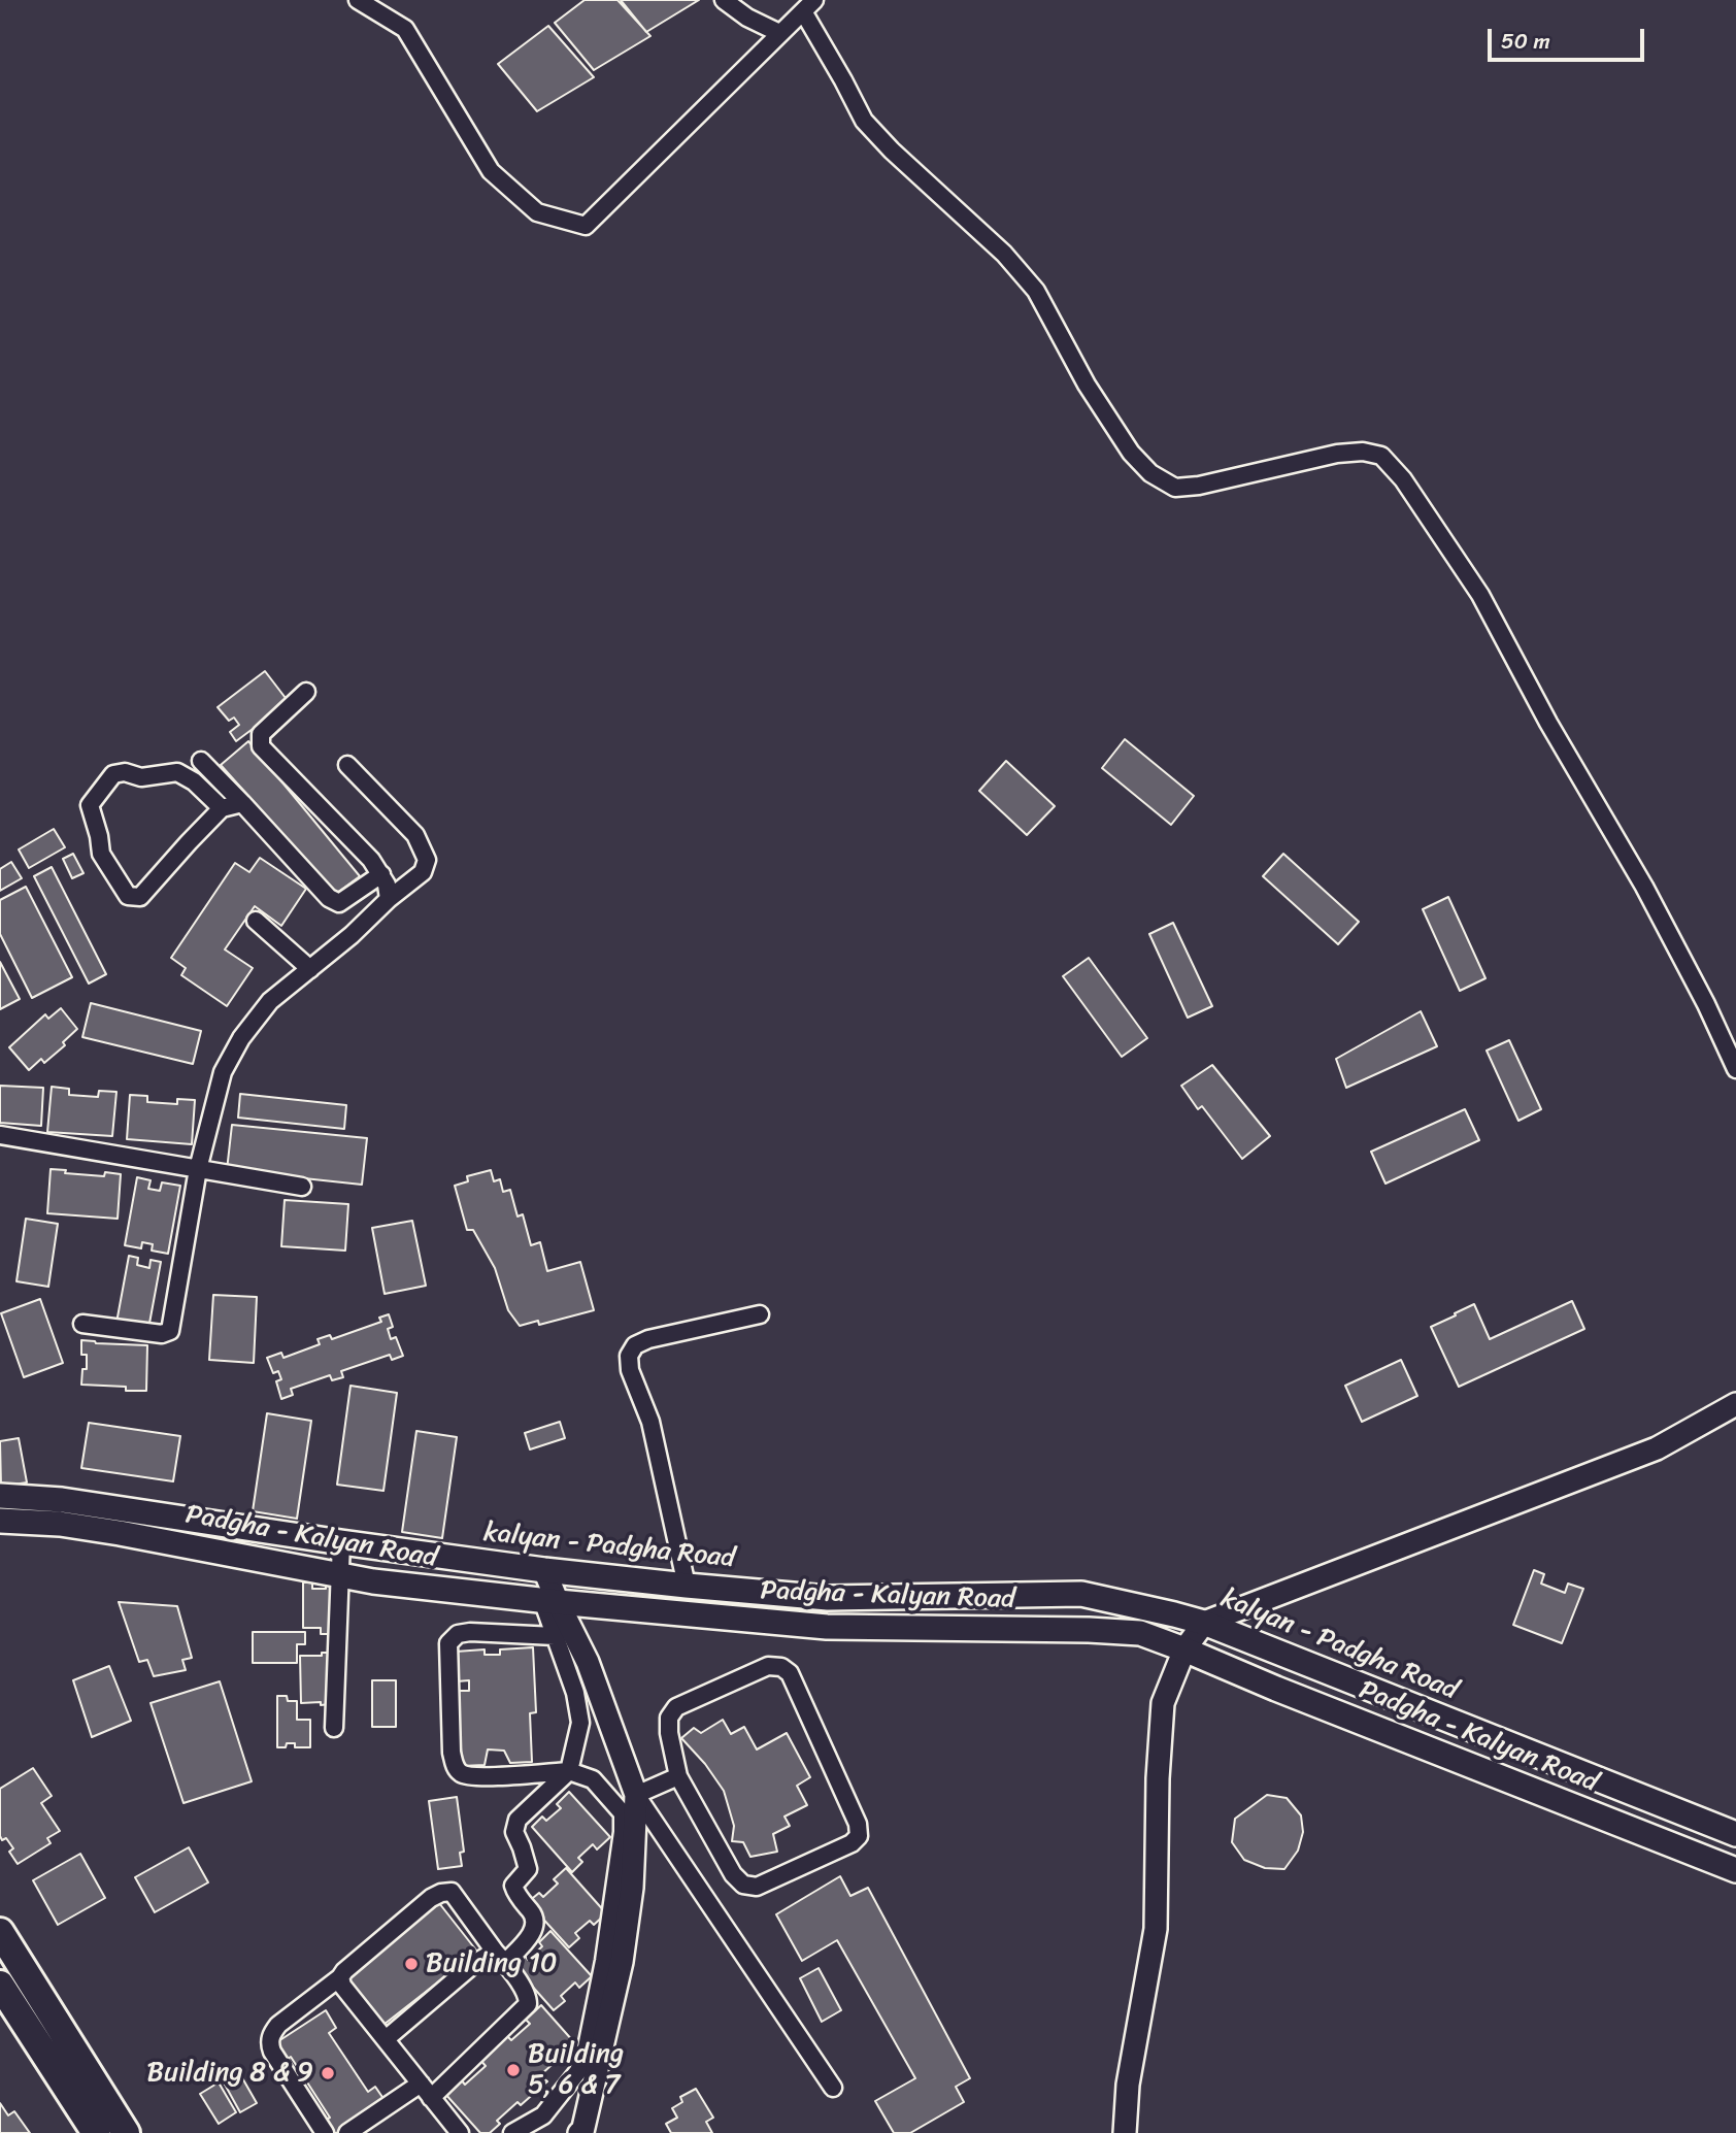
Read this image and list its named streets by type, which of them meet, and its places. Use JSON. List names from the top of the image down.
{
  "streets": {
    "main road": ["Padgha - Kalyan Road", "kalyan - Padgha Road"]
  },
  "crossings": [
    ["Padgha - Kalyan Road", "kalyan - Padgha Road"]
  ],
  "places": ["Building 10", "Building 5, 6 & 7", "Building 8 & 9"],
  "scale_bar": "50 m"
}
